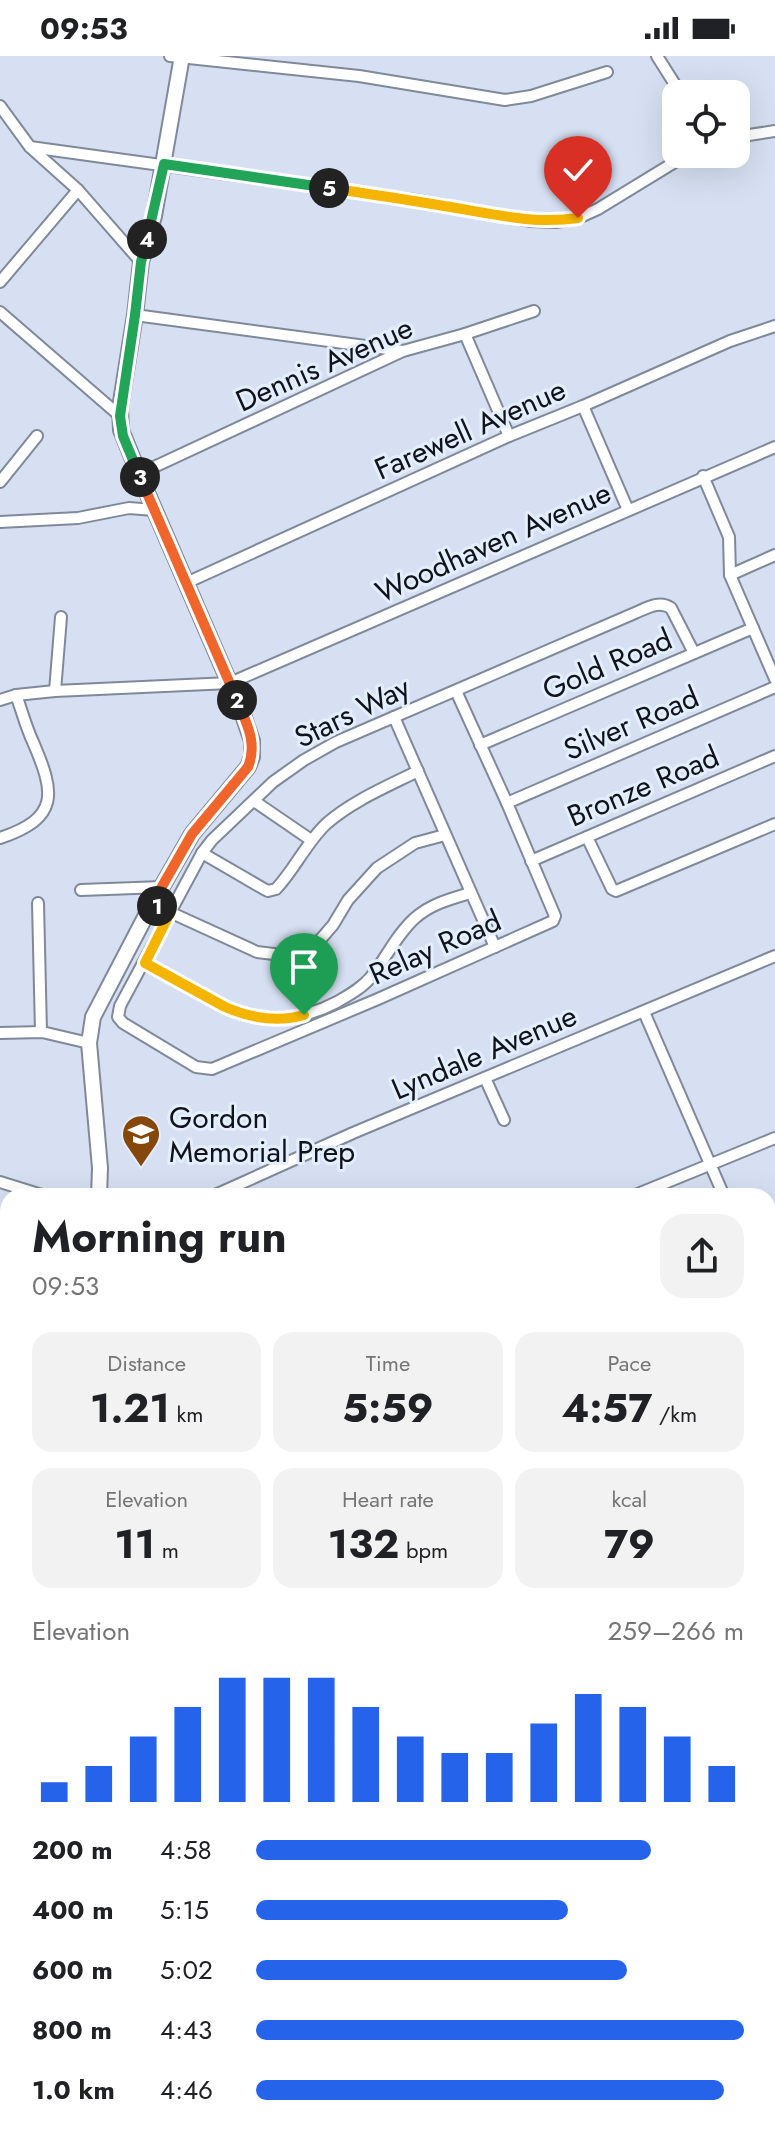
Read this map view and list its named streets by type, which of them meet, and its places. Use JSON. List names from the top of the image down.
{
  "streets": {
    "street": [
      "Dennis Avenue",
      "Farewell Avenue",
      "Woodhaven Avenue",
      "Gold Road",
      "Stars Way",
      "Silver Road",
      "Bronze Road",
      "Relay Road",
      "Lyndale Avenue"
    ]
  },
  "crossings": [
    ["Gold Road", "Stars Way"],
    ["Stars Way", "Relay Road"],
    ["Bronze Road", "Relay Road"]
  ],
  "places": {
    "school or university": ["Gordon Memorial Prep"]
  },
  "page": {
    "status": "09:53",
    "pins": [
      "5",
      "4",
      "3",
      "2",
      "1"
    ],
    "heading": ["Morning run", "09:53"],
    "stats": [
      ["Distance", "1.21 km"],
      ["Time", "5:59"],
      ["Pace", "4:57 /km"],
      ["Elevation", "11 m"],
      ["Heart rate", "132 bpm"],
      ["kcal", "79"]
    ],
    "chart": ["Elevation", "259–266 m"],
    "list": [
      {
        "name": "200 m",
        "note": "4:58"
      },
      {
        "name": "400 m",
        "note": "5:15"
      },
      {
        "name": "600 m",
        "note": "5:02"
      },
      {
        "name": "800 m",
        "note": "4:43"
      },
      {
        "name": "1.0 km",
        "note": "4:46"
      }
    ]
  }
}
